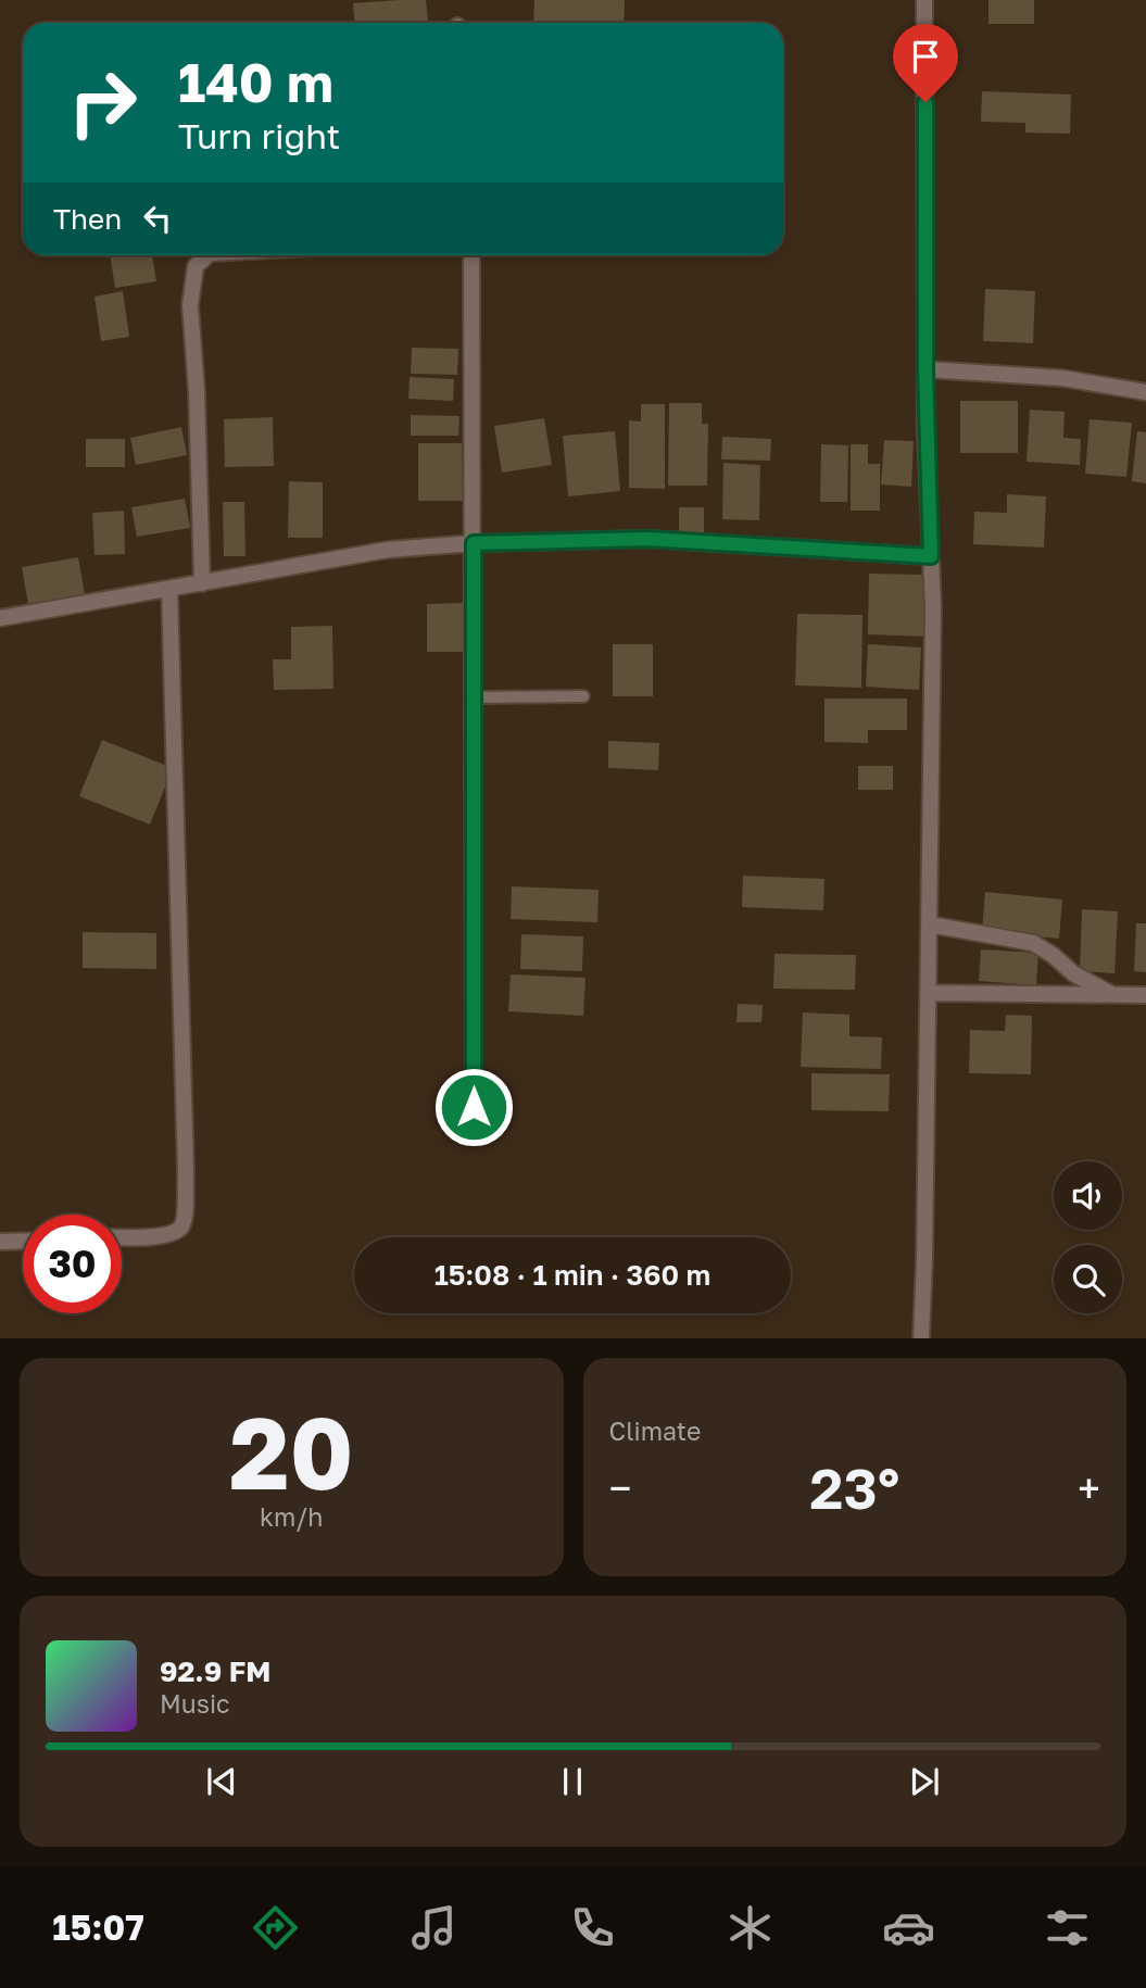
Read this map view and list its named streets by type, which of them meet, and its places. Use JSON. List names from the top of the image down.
{
  "page": {
    "turn": ["140 m", "Turn right"],
    "then": "Then",
    "limit": "30",
    "trip": "15:08 · 1 min · 360 m",
    "tile": [
      ["20", "km/h"],
      "Climate"
    ],
    "heat": ["−", "23°", "+"],
    "song": ["92.9 FM", "Music"],
    "tabs": "15:07"
  }
}
